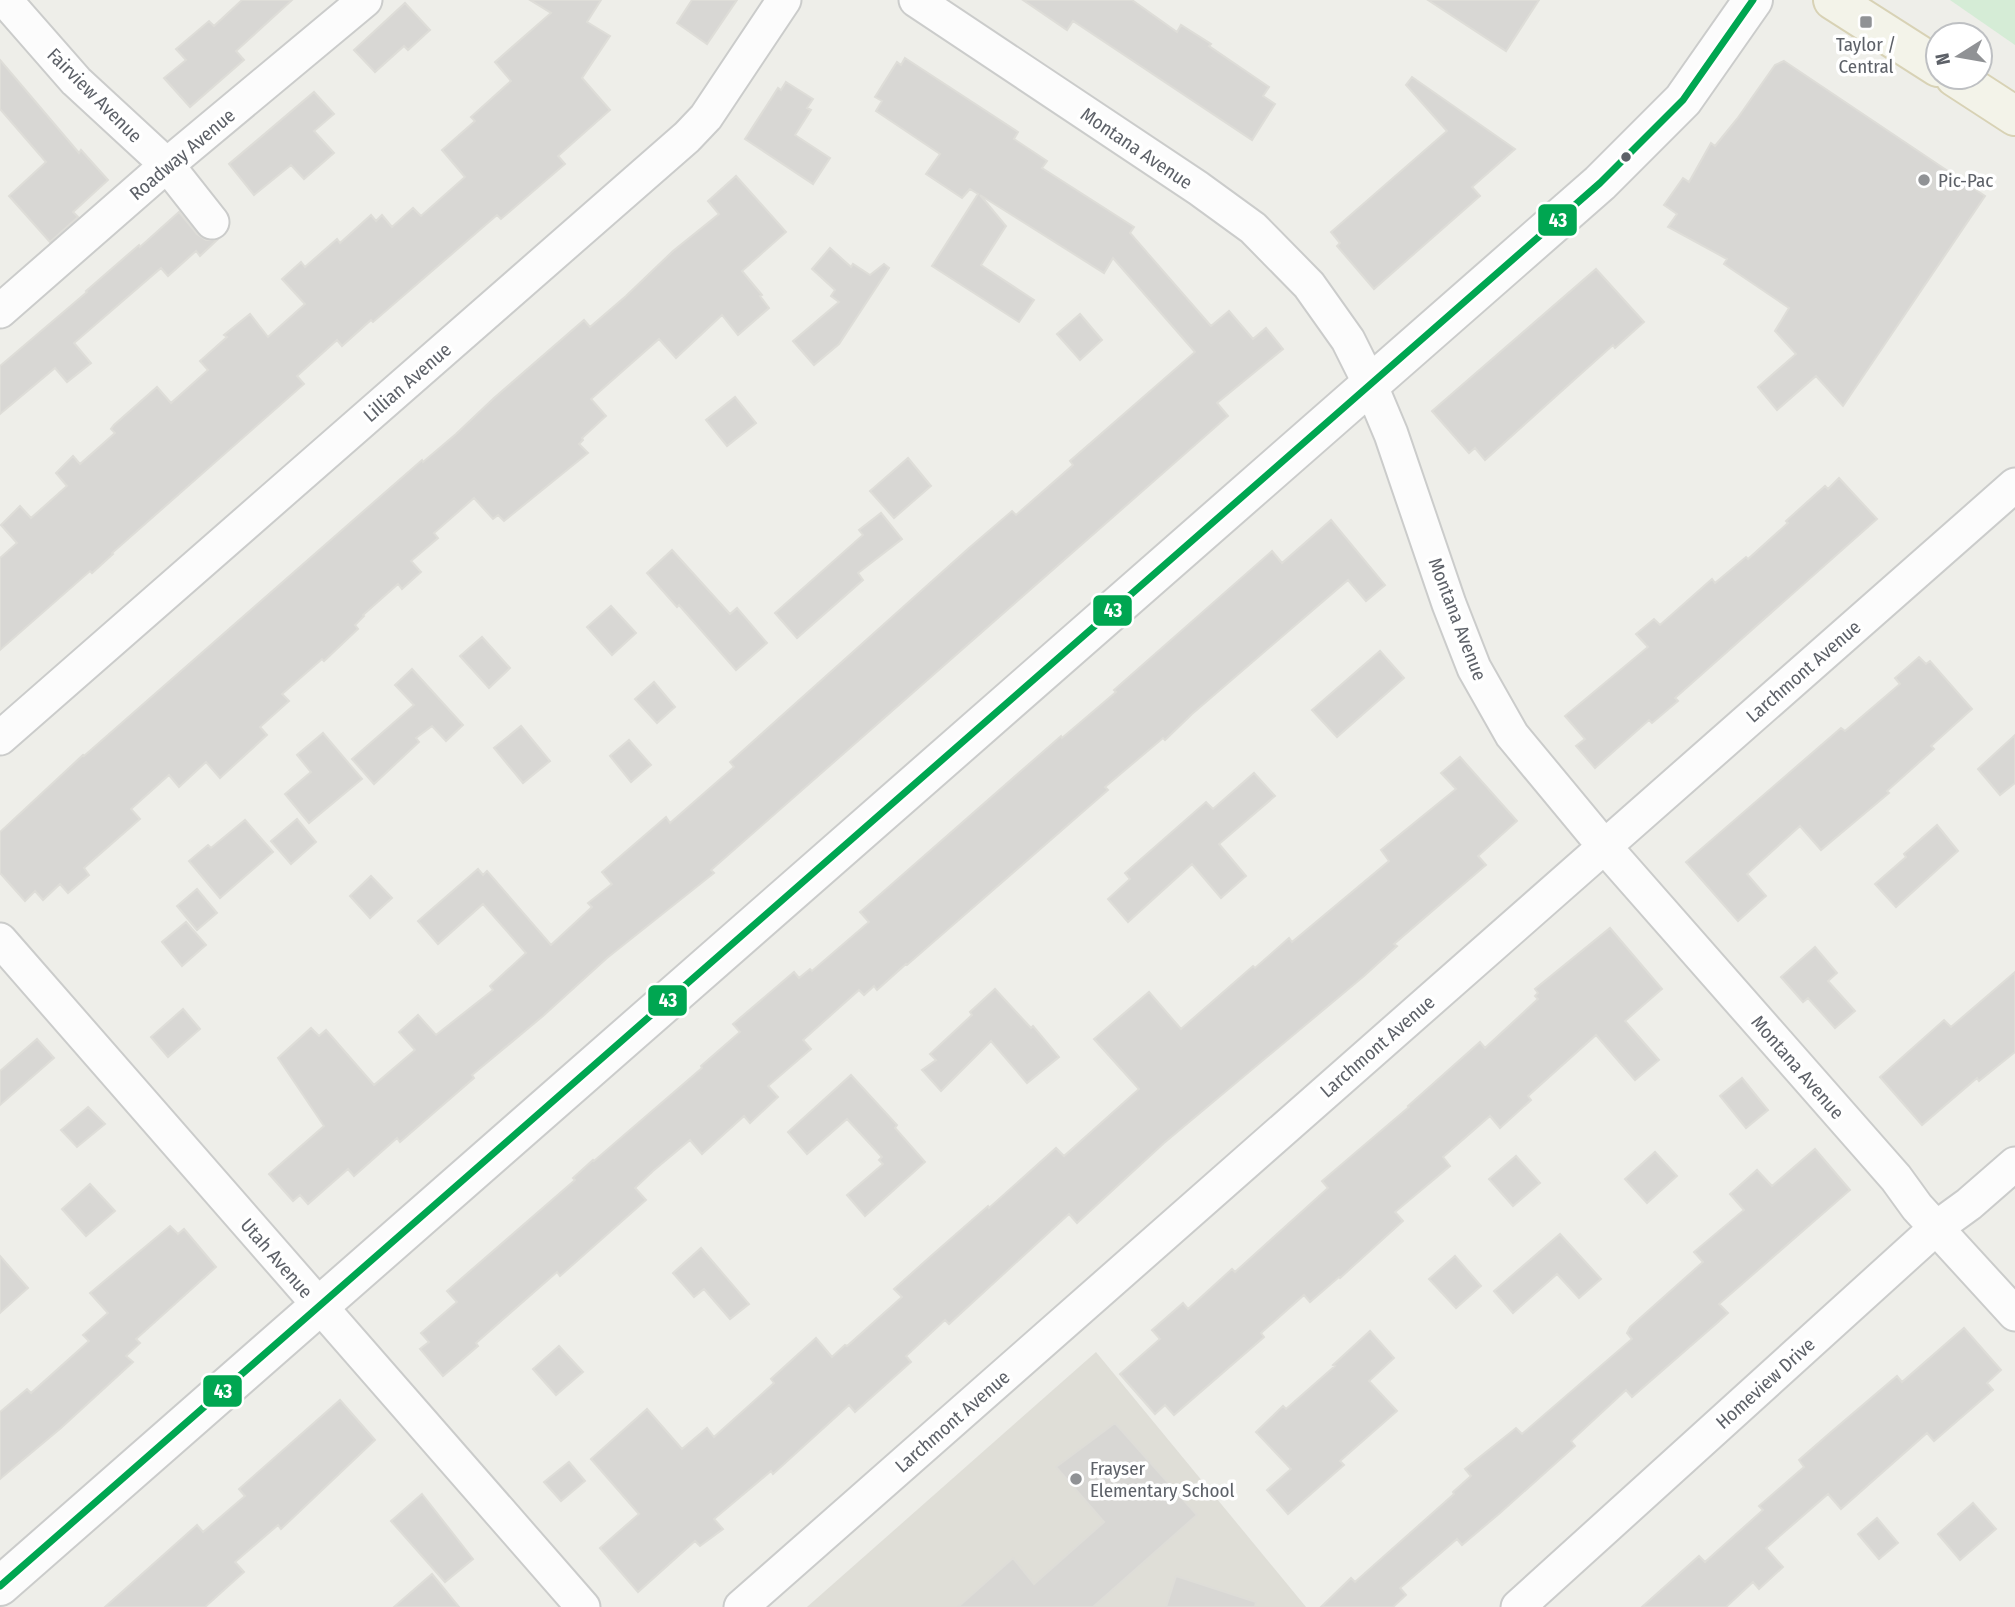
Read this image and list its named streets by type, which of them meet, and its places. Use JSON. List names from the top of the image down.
{
  "streets": {
    "street": [
      "Fairview Avenue",
      "Montana Avenue",
      "Roadway Avenue",
      "Lillian Avenue",
      "Larchmont Avenue",
      "Utah Avenue",
      "Homeview Drive"
    ]
  },
  "crossings": [
    ["Fairview Avenue", "Roadway Avenue"],
    ["Montana Avenue", "Larchmont Avenue"],
    ["Montana Avenue", "Homeview Drive"]
  ],
  "places": {
    "transit": ["Taylor / Central"],
    "other": ["Pic-Pac", "Frayser Elementary School"]
  },
  "lines": ["transit line 43"],
  "north": "left"
}
